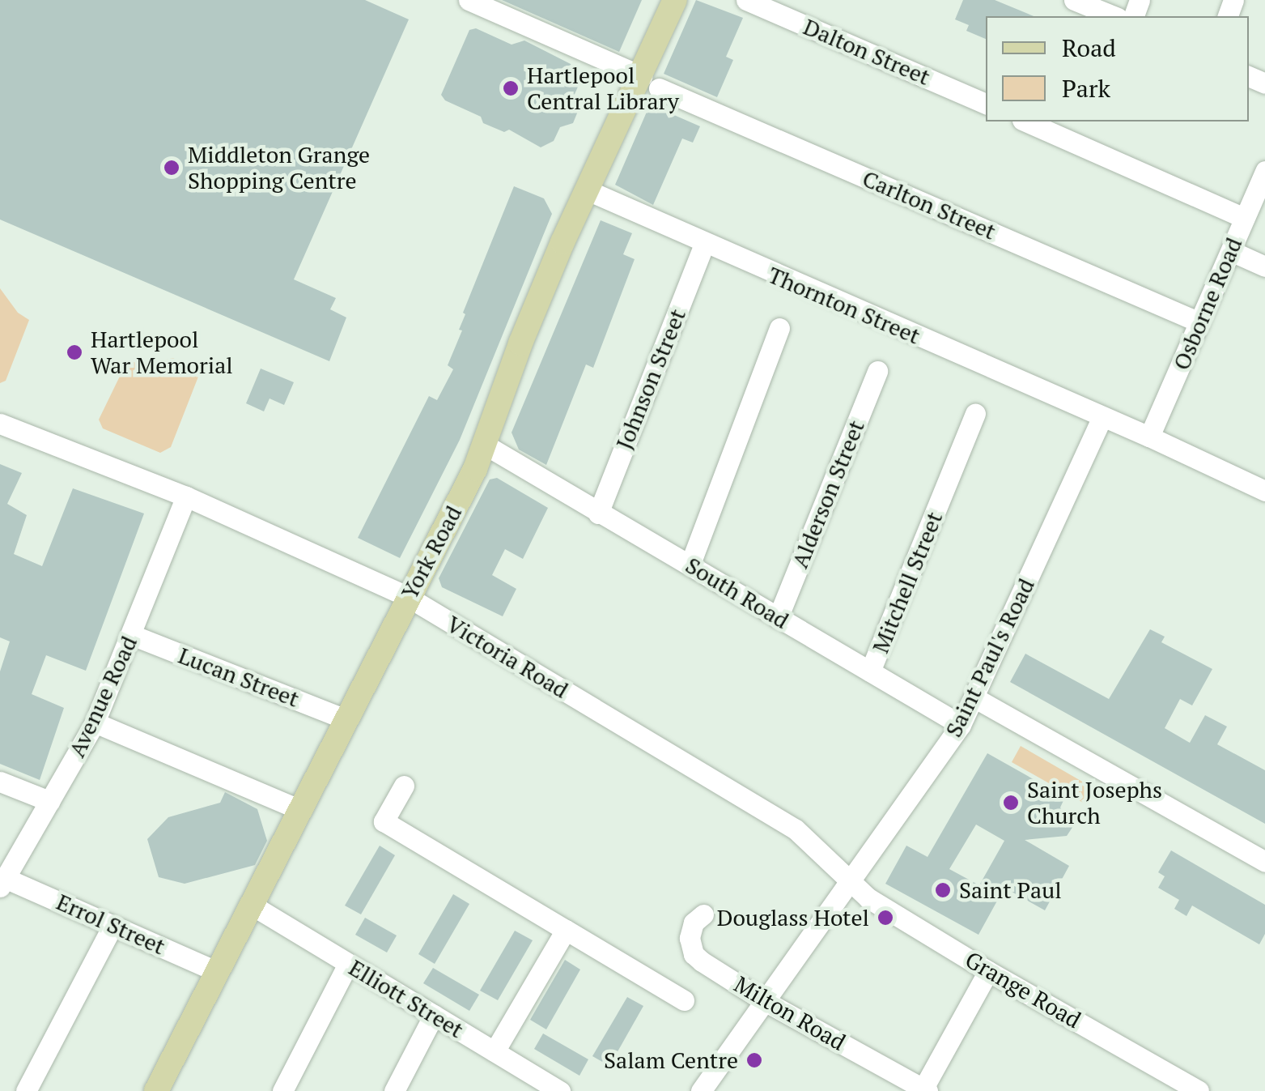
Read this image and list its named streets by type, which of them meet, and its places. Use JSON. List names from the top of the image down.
{
  "streets": {
    "main road": ["York Road"],
    "street": [
      "Dalton Street",
      "Carlton Street",
      "Osborne Road",
      "Thornton Street",
      "Johnson Street",
      "Alderson Street",
      "Mitchell Street",
      "South Road",
      "Victoria Road",
      "Saint Paul's Road",
      "Lucan Street",
      "Avenue Road",
      "Errol Street",
      "Grange Road",
      "Elliott Street",
      "Milton Road"
    ]
  },
  "crossings": [
    ["Carlton Street", "Osborne Road"],
    ["Carlton Street", "York Road"],
    ["Osborne Road", "Thornton Street"],
    ["Thornton Street", "Johnson Street"],
    ["Thornton Street", "York Road"],
    ["Thornton Street", "Saint Paul's Road"],
    ["Johnson Street", "South Road"],
    ["Alderson Street", "South Road"],
    ["York Road", "South Road"],
    ["York Road", "Victoria Road"],
    ["York Road", "Lucan Street"],
    ["York Road", "Errol Street"],
    ["York Road", "Elliott Street"],
    ["Mitchell Street", "South Road"],
    ["South Road", "Saint Paul's Road"],
    ["Victoria Road", "Saint Paul's Road"],
    ["Victoria Road", "Avenue Road"],
    ["Victoria Road", "Grange Road"],
    ["Saint Paul's Road", "Grange Road"],
    ["Saint Paul's Road", "Milton Road"],
    ["Lucan Street", "Avenue Road"],
    ["Avenue Road", "Errol Street"]
  ],
  "places": [
    "Hartlepool Central Library",
    "Middleton Grange Shopping Centre",
    "Hartlepool War Memorial",
    "Saint Josephs Church",
    "Saint Paul",
    "Douglass Hotel",
    "Salam Centre"
  ],
  "legend": ["Road", "Park"]
}
